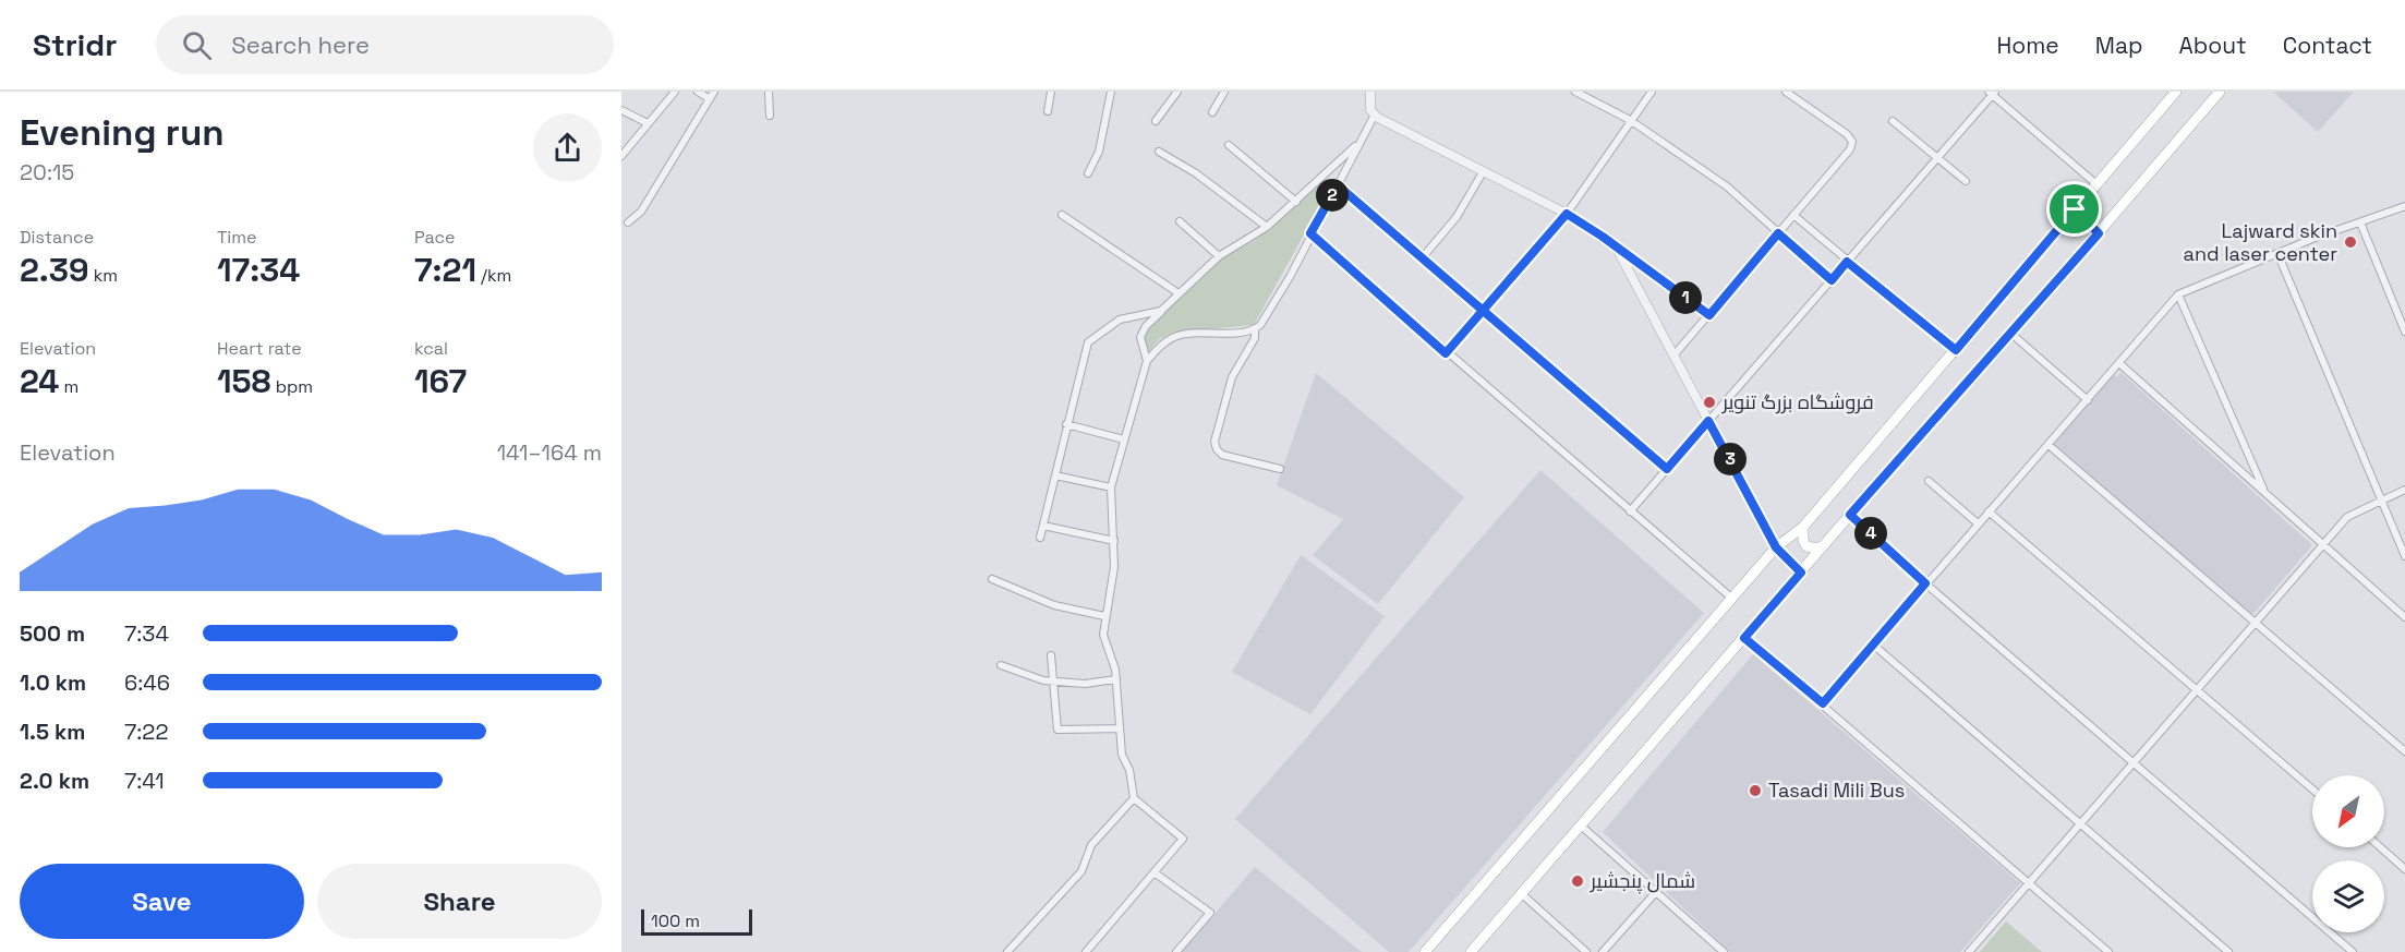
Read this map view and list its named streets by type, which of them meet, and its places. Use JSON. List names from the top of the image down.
{
  "places": [
    "Lajward skin and laser center",
    "فروشگاه بزرگ تنویر",
    "Tasadi Mili Bus",
    "شمال پنجشیر"
  ],
  "scale_bar": "100 m",
  "north": "bottom left",
  "page": {
    "header": "Stridr",
    "search": "Search here",
    "nav": [
      "Home",
      "Map",
      "About",
      "Contact"
    ],
    "heading": ["Evening run", "20:15"],
    "pins": [
      "2",
      "1",
      "3",
      "4"
    ],
    "stats": [
      ["Distance", "2.39 km"],
      ["Time", "17:34"],
      ["Pace", "7:21 /km"],
      ["Elevation", "24 m"],
      ["Heart rate", "158 bpm"],
      ["kcal", "167"]
    ],
    "chart": ["Elevation", "141–164 m"],
    "list": [
      {
        "name": "500 m",
        "note": "7:34"
      },
      {
        "name": "1.0 km",
        "note": "6:46"
      },
      {
        "name": "1.5 km",
        "note": "7:22"
      },
      {
        "name": "2.0 km",
        "note": "7:41"
      }
    ],
    "buttons": ["Save", "Share"],
    "scale": "100 m"
  }
}
